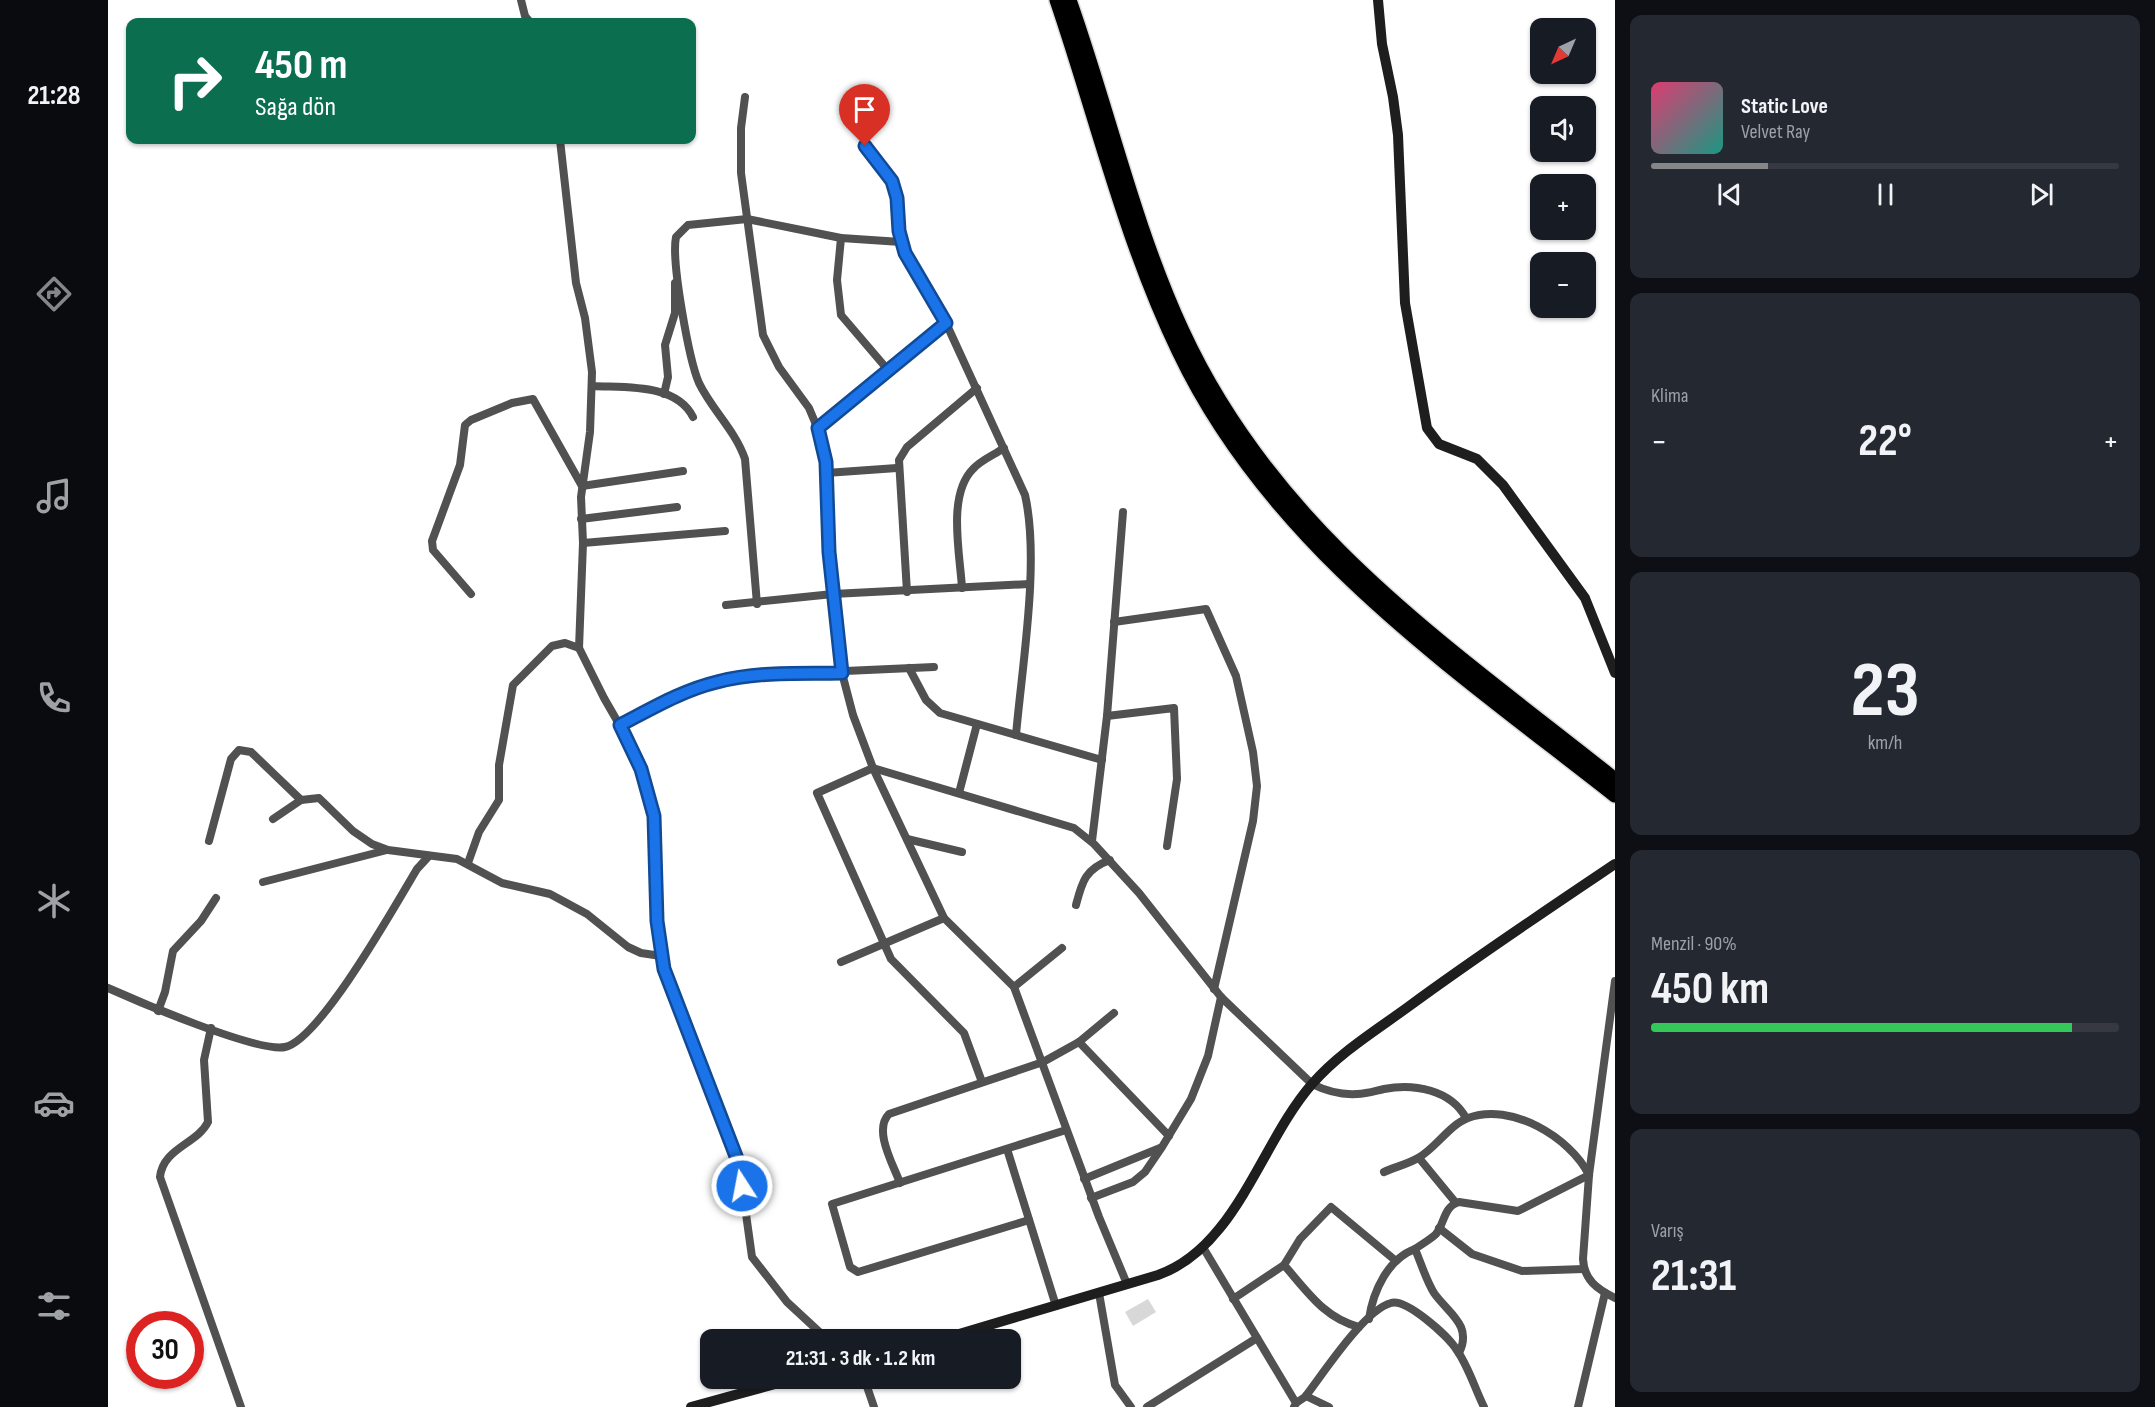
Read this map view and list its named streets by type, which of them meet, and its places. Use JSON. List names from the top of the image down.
{
  "north": "bottom left",
  "page": {
    "tabs": "21:28",
    "map_buttons": ["+", "−"],
    "turn": ["450 m", "Sağa dön"],
    "song": ["Static Love", "Velvet Ray"],
    "tile": [
      "Klima",
      ["23", "km/h"],
      ["Menzil · 90%", "450 km"],
      ["Varış", "21:31"]
    ],
    "heat": ["−", "22°", "+"],
    "limit": "30",
    "trip": "21:31 · 3 dk · 1.2 km"
  }
}
